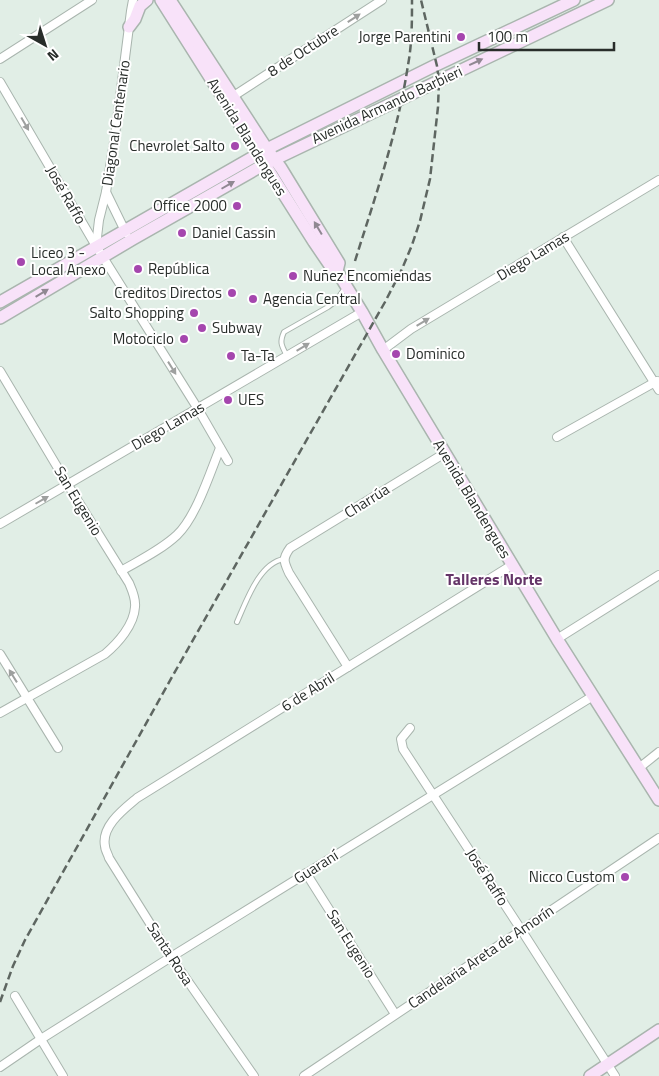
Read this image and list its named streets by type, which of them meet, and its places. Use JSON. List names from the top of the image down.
{
  "streets": {
    "street": [
      "8 de Octubre",
      "Avenida Armando Barbieri",
      "Diagonal Centenario",
      "Avenida Blandengues",
      "José Raffo",
      "Diego Lamas",
      "San Eugenio",
      "Charrúa",
      "6 de Abril",
      "Guaraní",
      "Santa Rosa",
      "Candelaria Areta de Amorín"
    ]
  },
  "crossings": [
    ["8 de Octubre", "Avenida Blandengues"],
    ["Avenida Armando Barbieri", "Avenida Blandengues"],
    ["Diagonal Centenario", "José Raffo"],
    ["Avenida Blandengues", "Diego Lamas"],
    ["Avenida Blandengues", "Charrúa"],
    ["Avenida Blandengues", "6 de Abril"],
    ["Avenida Blandengues", "Guaraní"],
    ["José Raffo", "Diego Lamas"],
    ["José Raffo", "Guaraní"],
    ["José Raffo", "Candelaria Areta de Amorín"],
    ["Diego Lamas", "San Eugenio"],
    ["San Eugenio", "Guaraní"],
    ["San Eugenio", "Candelaria Areta de Amorín"],
    ["6 de Abril", "Santa Rosa"],
    ["Guaraní", "Santa Rosa"]
  ],
  "one_way": ["8 de Octubre", "José Raffo", "Diego Lamas"],
  "districts": ["Talleres Norte"],
  "places": [
    "Jorge Parentini",
    "Chevrolet Salto",
    "Office 2000",
    "Daniel Cassin",
    "Liceo 3 - Local Anexo",
    "República",
    "Nuñez Encomiendas",
    "Creditos Directos",
    "Agencia Central",
    "Salto Shopping",
    "Subway",
    "Motociclo",
    "Dominico",
    "Ta-Ta",
    "UES",
    "Nicco Custom"
  ],
  "scale_bar": "100 m",
  "north": "bottom right"
}
